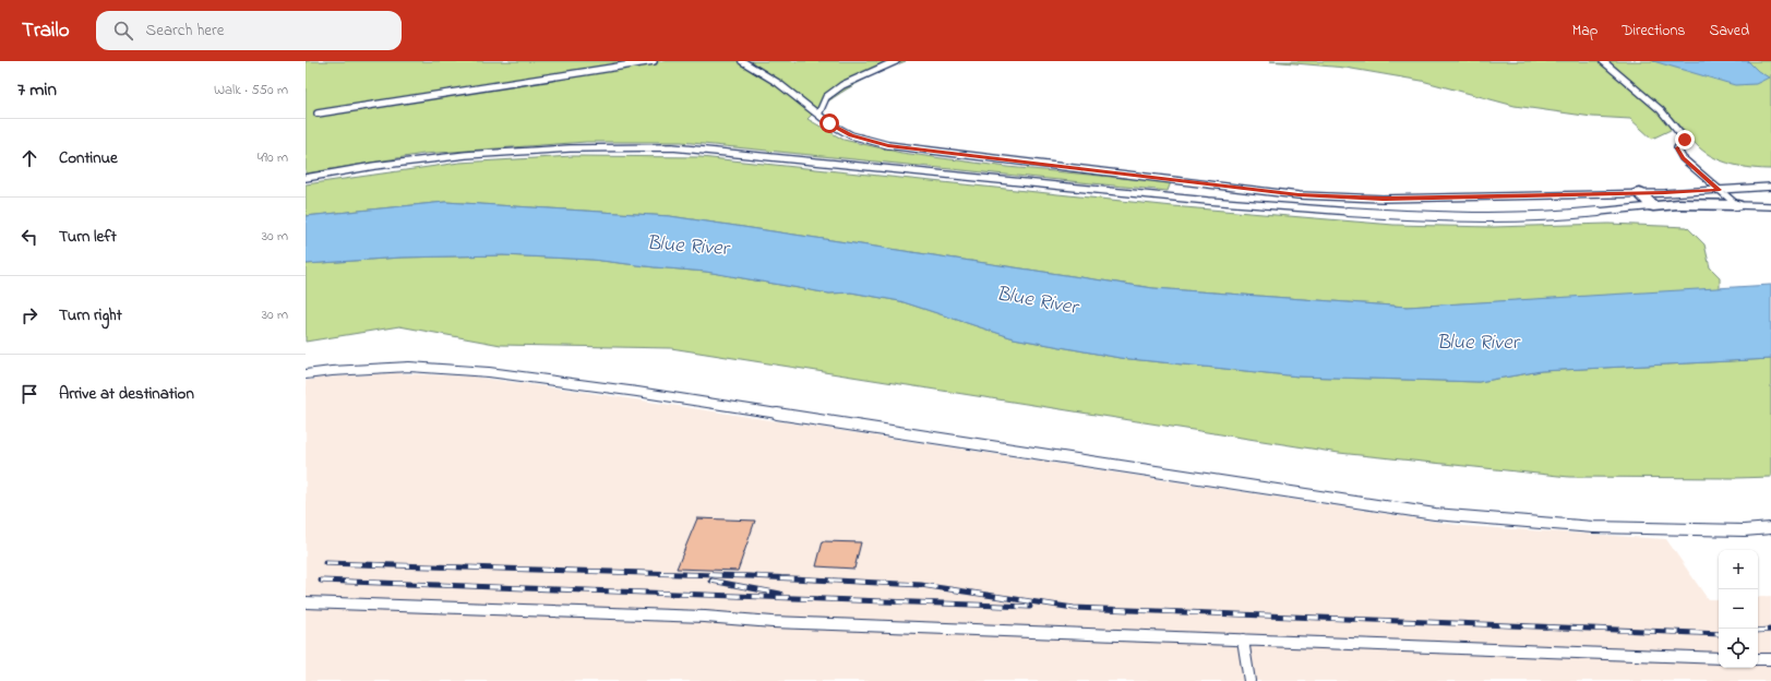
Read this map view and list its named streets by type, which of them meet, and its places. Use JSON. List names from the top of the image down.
{
  "water": ["Blue River"],
  "page": {
    "header": "Trailo",
    "search": "Search here",
    "nav": ["Map", "Directions", "Saved"],
    "heading": ["7 min", "Walk · 550 m"],
    "list": [
      ["Continue", "490 m"],
      ["Turn left", "30 m"],
      ["Turn right", "30 m"],
      "Arrive at destination"
    ],
    "map_buttons": ["+", "−"]
  }
}
